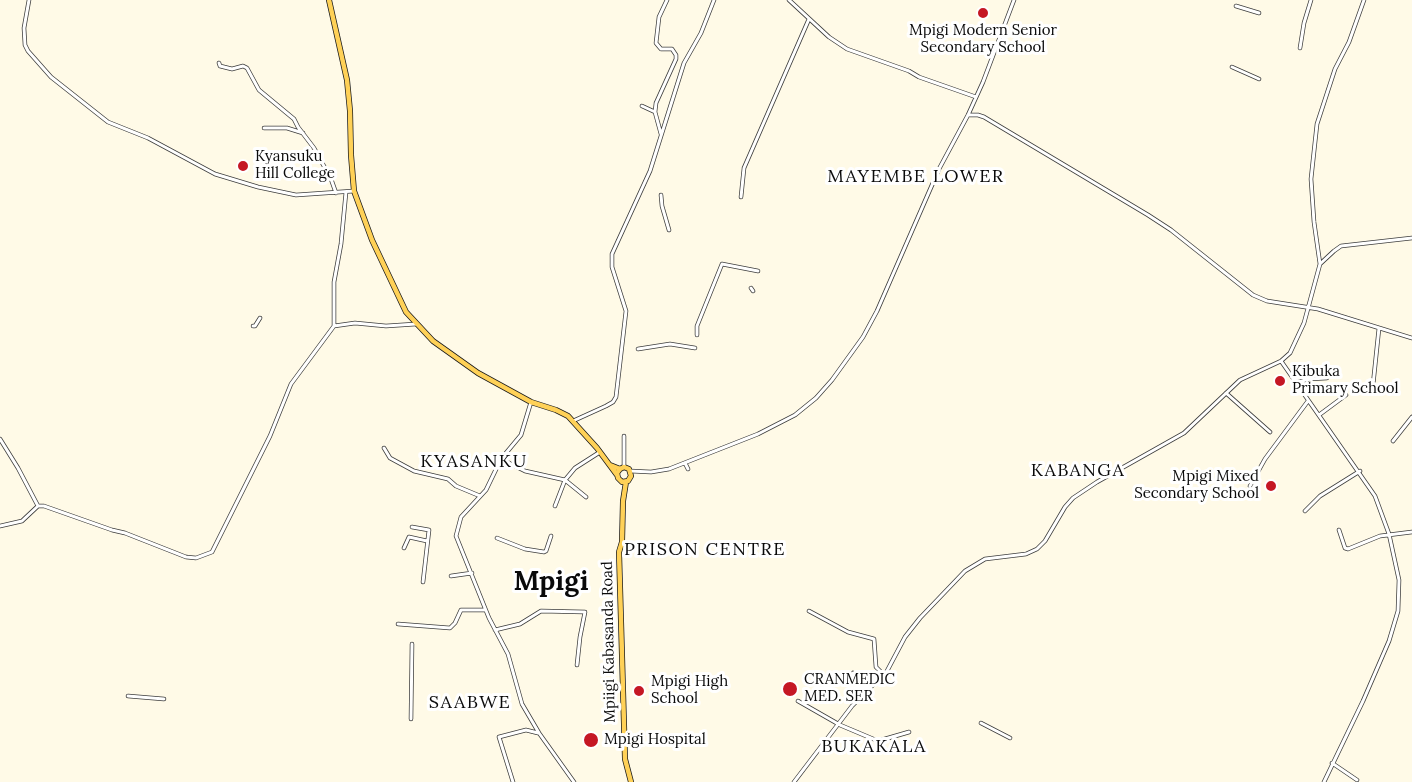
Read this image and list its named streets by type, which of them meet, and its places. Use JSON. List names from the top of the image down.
{
  "streets": {
    "main road": ["Mpiigi Kabasanda Road"]
  },
  "districts": [
    "MAYEMBE LOWER",
    "KYASANKU",
    "KABANGA",
    "PRISON CENTRE",
    "Mpigi",
    "SAABWE",
    "BUKAKALA"
  ],
  "places": [
    "Mpigi Modern Senior Secondary School",
    "Kyansuku Hill College",
    "Kibuka Primary School",
    "Mpigi Mixed Secondary School",
    "CRANMEDIC MED. SER",
    "Mpigi High School",
    "Mpigi Hospital"
  ]
}
